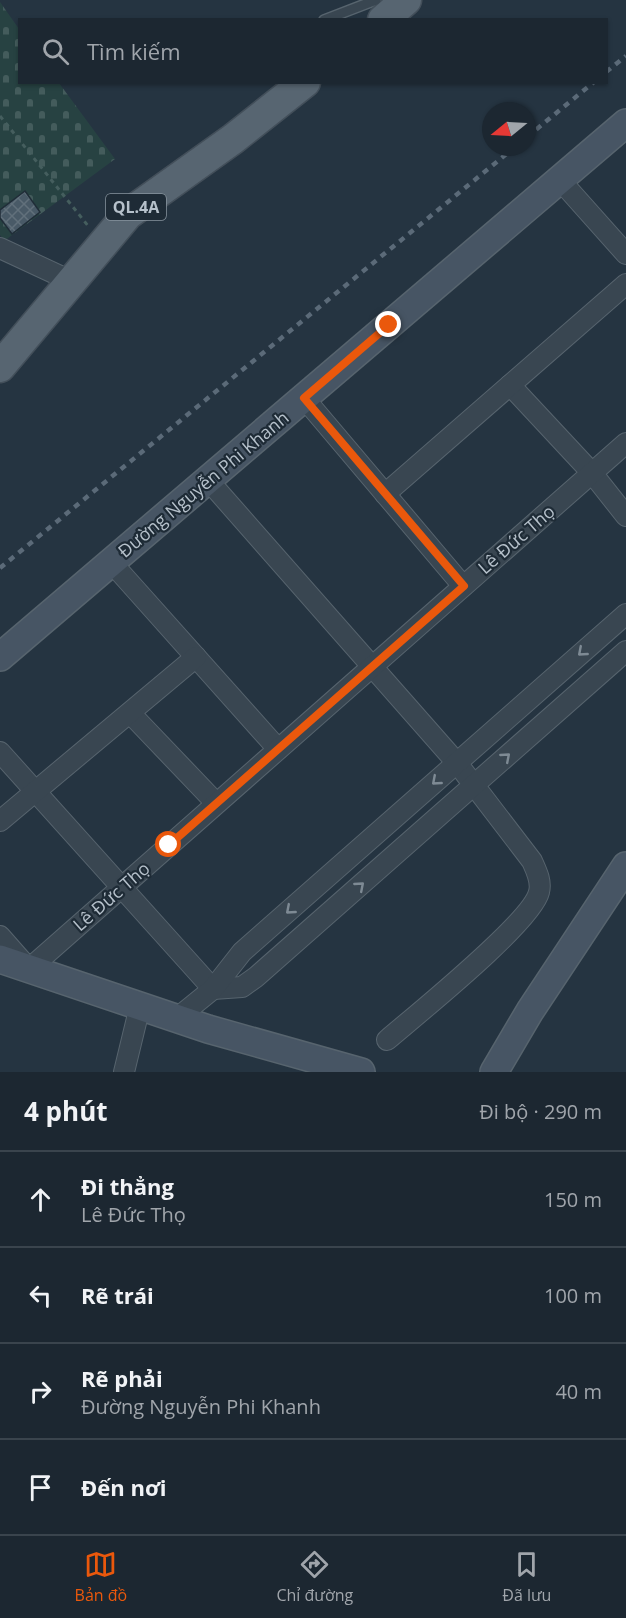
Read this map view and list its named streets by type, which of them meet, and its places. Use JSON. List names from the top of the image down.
{
  "streets": {
    "main road": ["QL.4A"],
    "street": ["Đường Nguyễn Phi Khanh", "Lê Đức Thọ"]
  },
  "north": "left",
  "page": {
    "search": "Tìm kiếm",
    "heading": ["4 phút", "Đi bộ · 290 m"],
    "list": [
      ["Đi thẳng", "Lê Đức Thọ", "150 m"],
      ["Rẽ trái", "100 m"],
      ["Rẽ phải", "Đường Nguyễn Phi Khanh", "40 m"],
      "Đến nơi"
    ],
    "nav": ["Bản đồ", "Chỉ đường", "Đã lưu"]
  }
}
